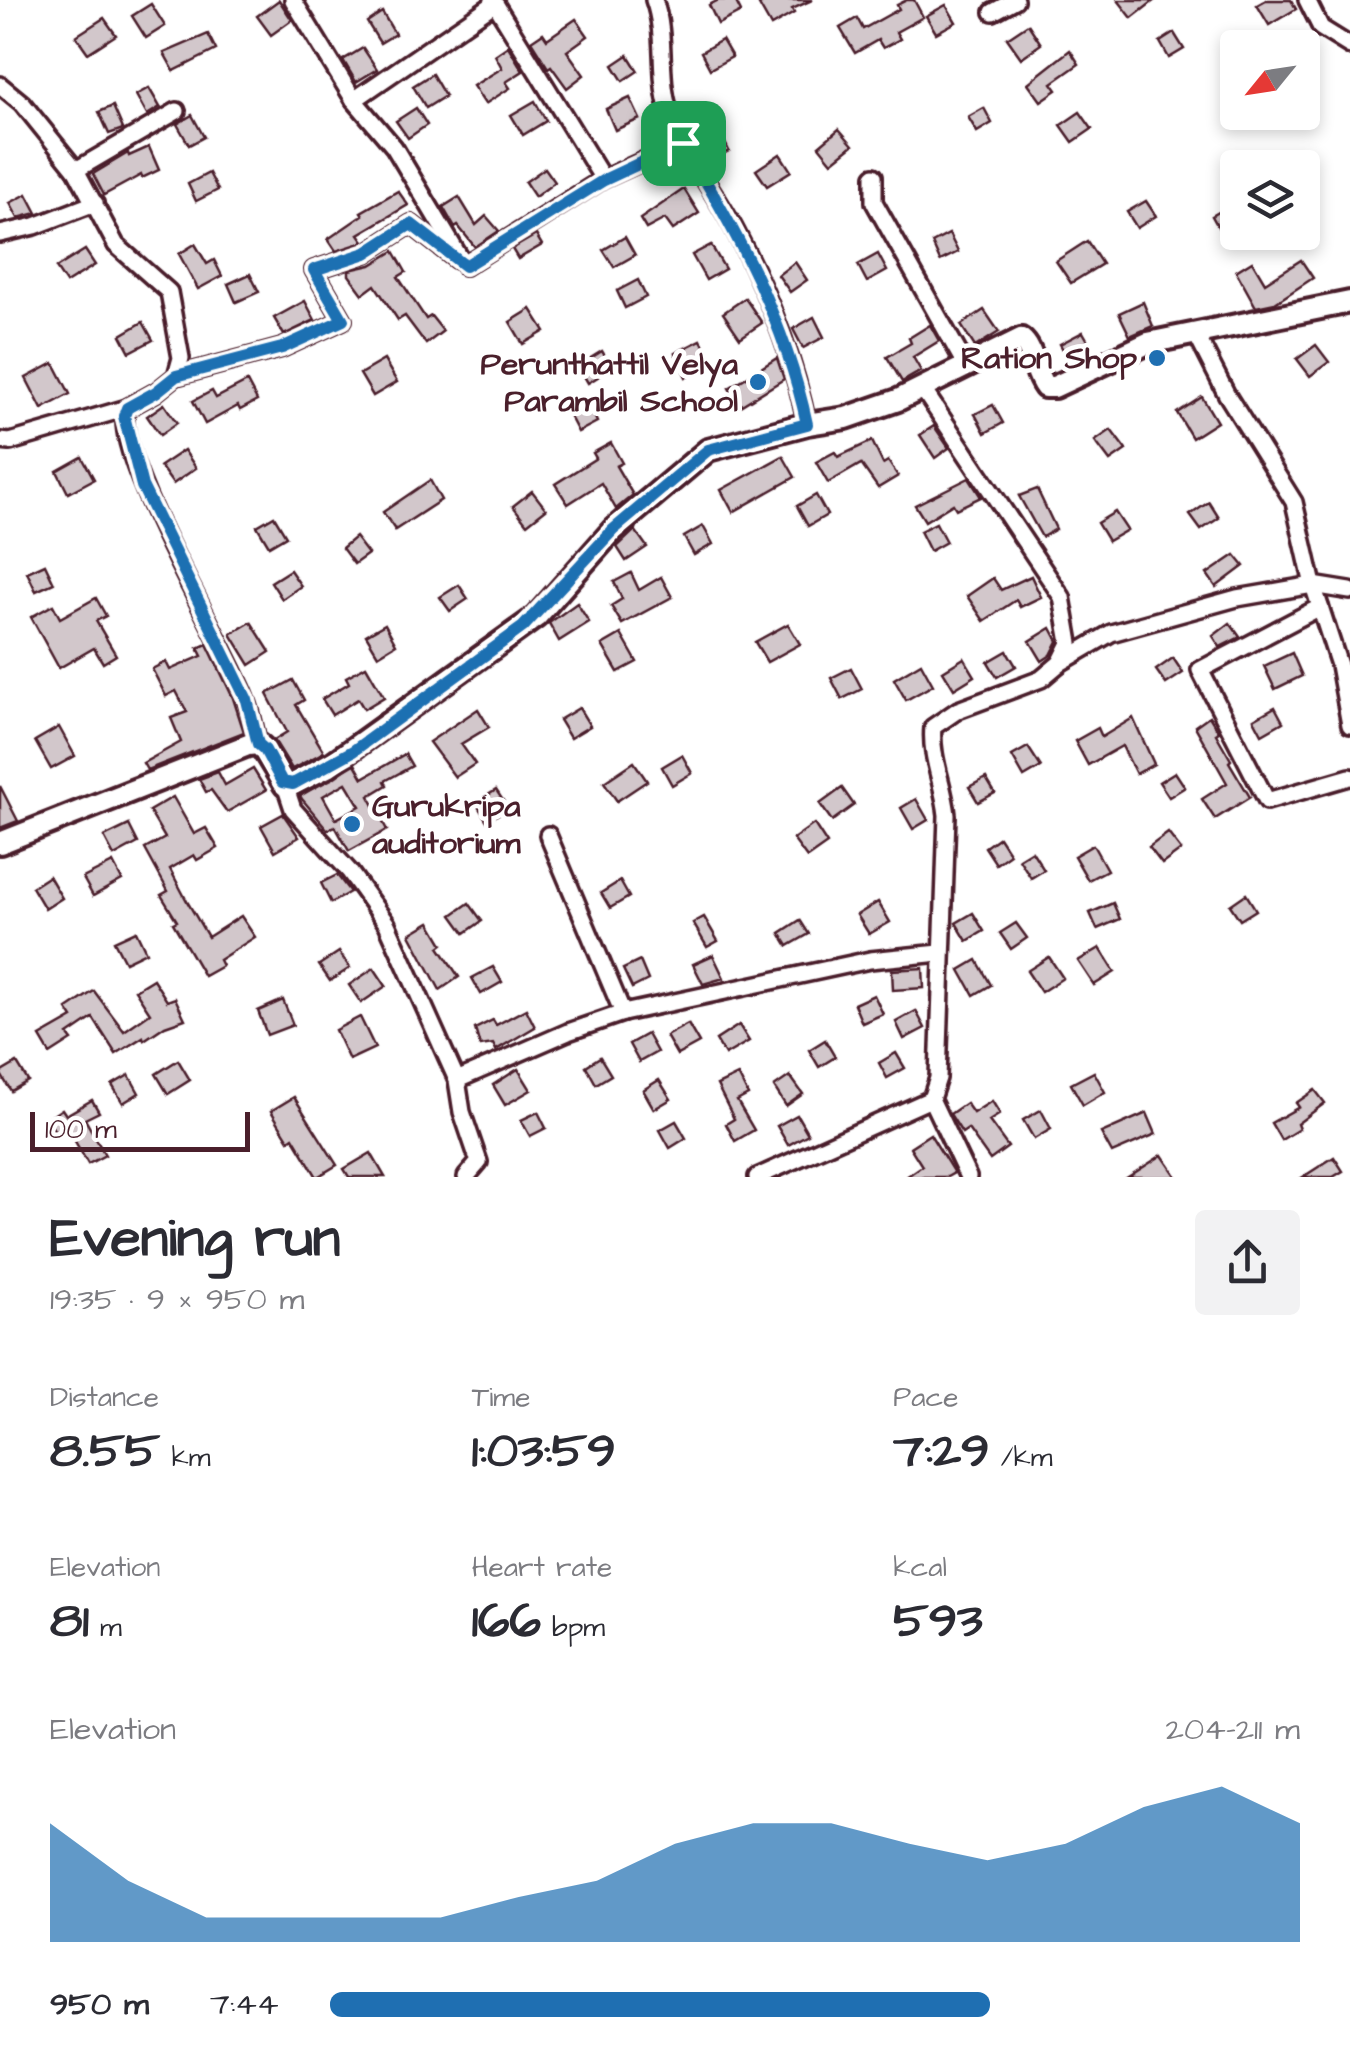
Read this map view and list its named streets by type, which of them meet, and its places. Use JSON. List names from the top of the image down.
{
  "places": ["Ration Shop", "Perunthattil Velya Parambil School", "Gurukripa auditorium"],
  "scale_bar": "100 m",
  "north": "bottom left",
  "page": {
    "scale": "100 m",
    "heading": ["Evening run", "19:35 · 9 × 950 m"],
    "stats": [
      ["Distance", "8.55 km"],
      ["Time", "1:03:59"],
      ["Pace", "7:29 /km"],
      ["Elevation", "81 m"],
      ["Heart rate", "166 bpm"],
      ["kcal", "593"]
    ],
    "chart": ["Elevation", "204–211 m"],
    "list": [
      {
        "name": "950 m",
        "note": "7:44"
      }
    ]
  }
}
